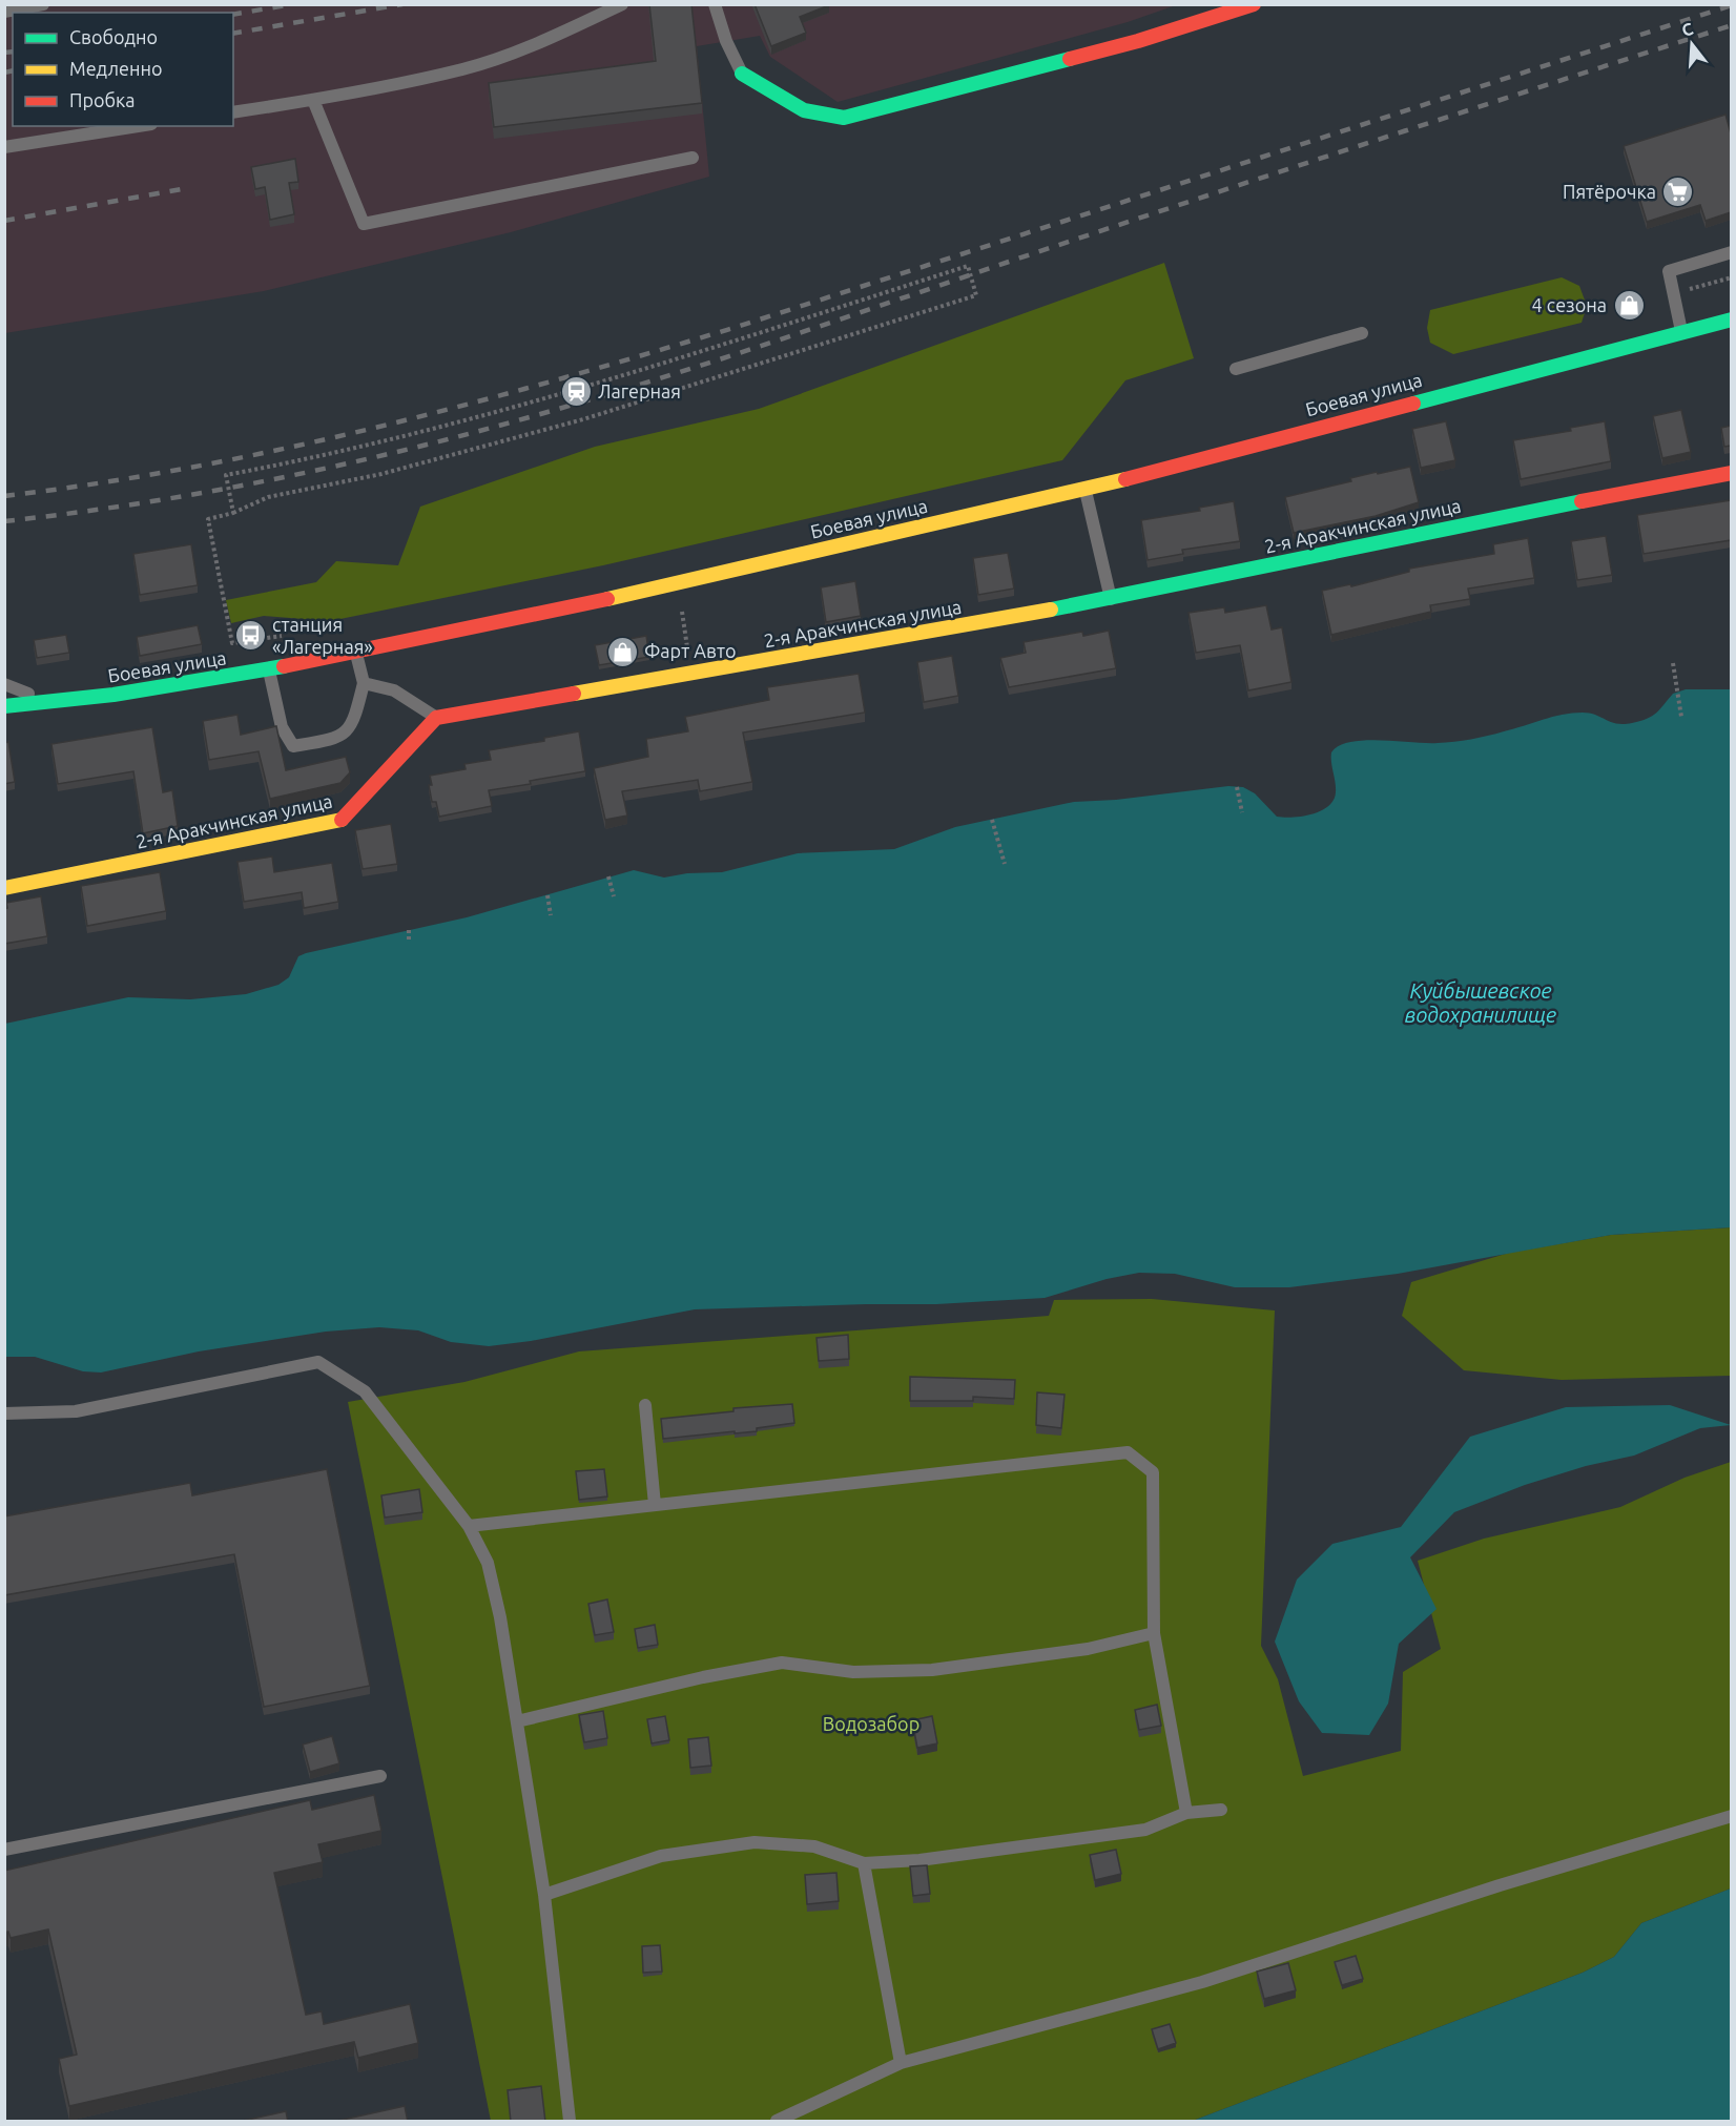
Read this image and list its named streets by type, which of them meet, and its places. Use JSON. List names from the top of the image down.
{
  "streets": {
    "street": ["Боевая улица", "2-я Аракчинская улица"]
  },
  "water": ["Куйбышевское водохранилище"],
  "parks": ["Водозабор"],
  "places": {
    "supermarket": ["Пятёрочка"],
    "shop": ["4 сезона", "Фарт Авто"],
    "station": ["Лагерная"],
    "bus stop": ["станция «Лагерная»"]
  },
  "legend": ["Свободно", "Медленно", "Пробка"],
  "north": "top"
}
